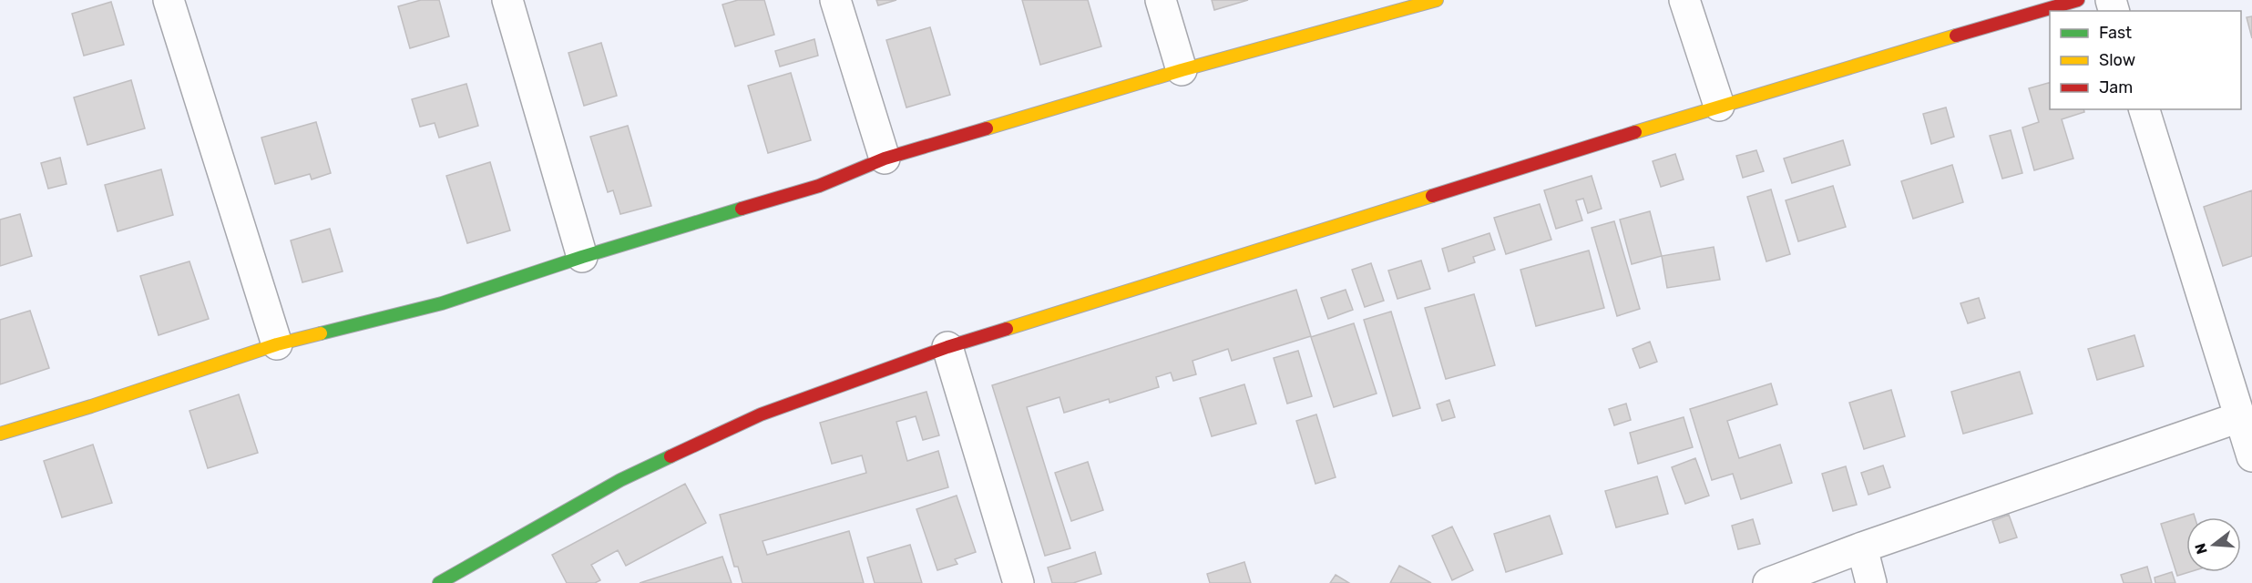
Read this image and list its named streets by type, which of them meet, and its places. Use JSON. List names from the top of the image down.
{
  "legend": ["Fast", "Slow", "Jam"],
  "north": "left"
}
